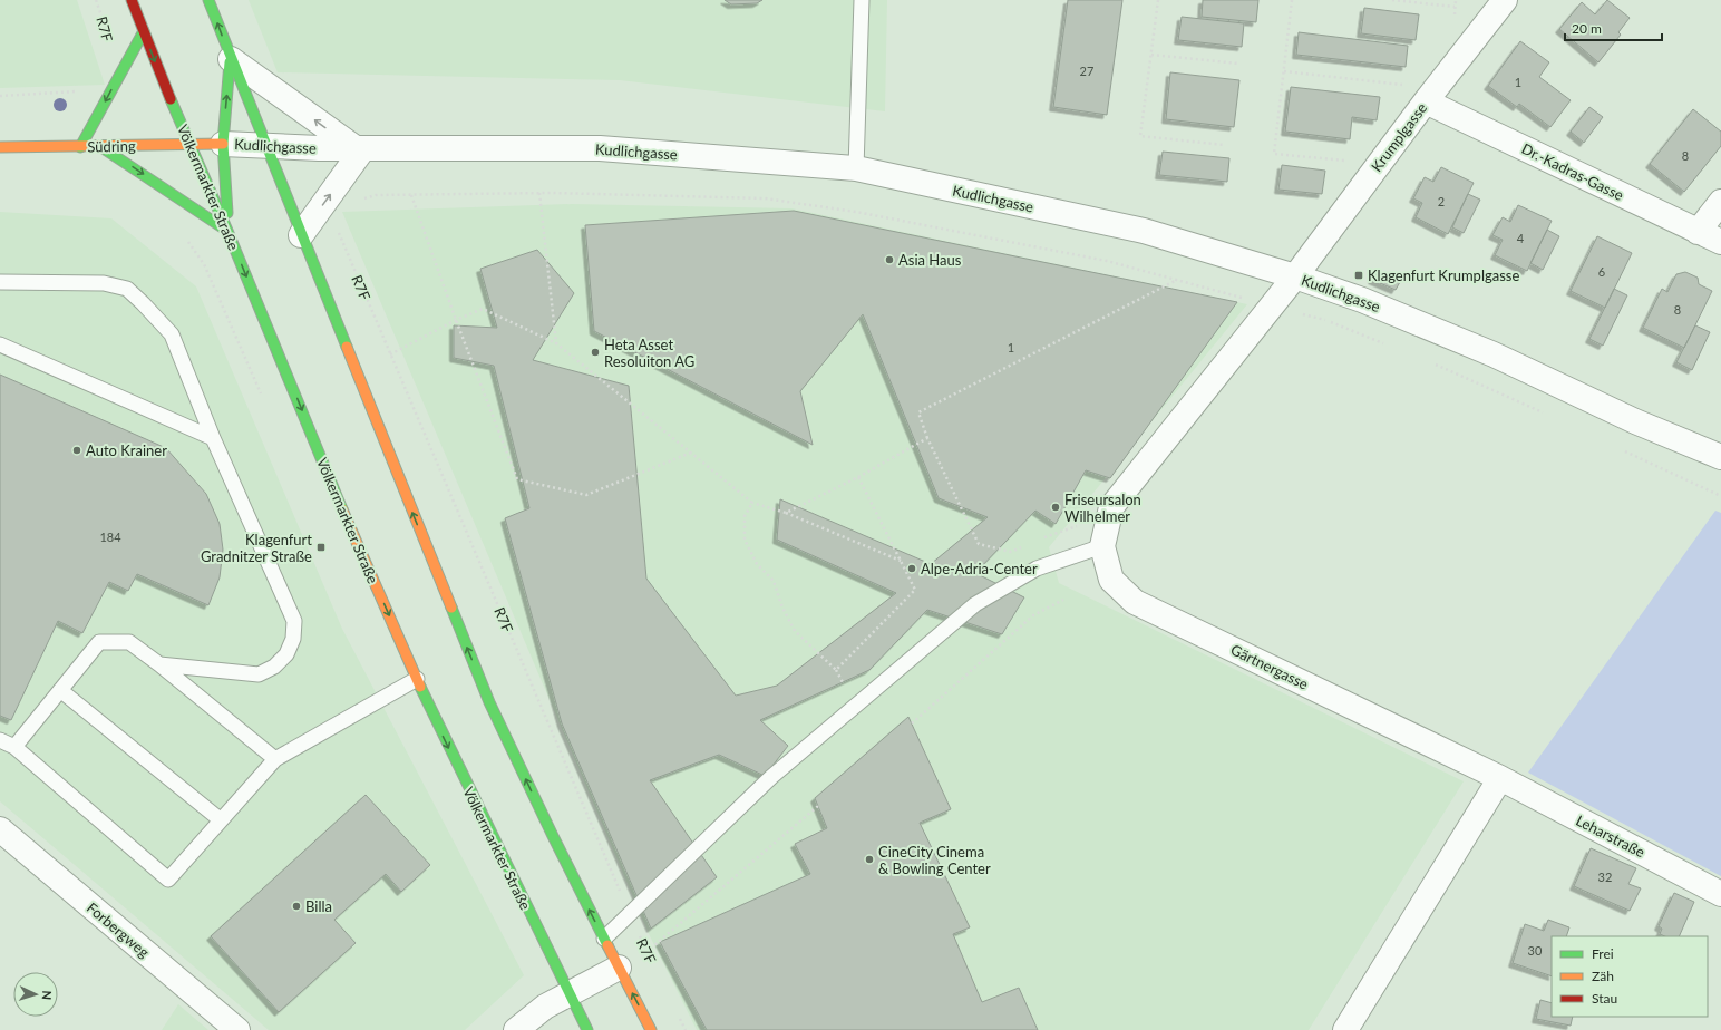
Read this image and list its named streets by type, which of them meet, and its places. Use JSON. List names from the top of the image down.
{
  "streets": {
    "main road": ["Südring", "Völkermarkter Straße"],
    "street": [
      "Krumplgasse",
      "Kudlichgasse",
      "Dr.-Kadras-Gasse",
      "Gärtnergasse",
      "Leharstraße",
      "Forbergweg"
    ],
    "path": ["R7F"]
  },
  "crossings": [
    ["Krumplgasse", "Kudlichgasse"],
    ["Krumplgasse", "Dr.-Kadras-Gasse"],
    ["Krumplgasse", "Gärtnergasse"],
    ["Südring", "Kudlichgasse"],
    ["Kudlichgasse", "Gärtnergasse"],
    ["Gärtnergasse", "Leharstraße"]
  ],
  "places": {
    "other": [
      "Asia Haus",
      "Heta Asset Resoluiton AG",
      "Auto Krainer",
      "Friseursalon Wilhelmer",
      "Alpe-Adria-Center",
      "CineCity Cinema & Bowling Center",
      "Billa"
    ],
    "transit": ["Klagenfurt Krumplgasse", "Klagenfurt Gradnitzer Straße"]
  },
  "house_numbers": [
    "27",
    "1",
    "8",
    "2",
    "4",
    "6",
    "8",
    "1",
    "184",
    "32",
    "30"
  ],
  "legend": ["Frei", "Zäh", "Stau"],
  "scale_bar": "20 m",
  "north": "right"
}
